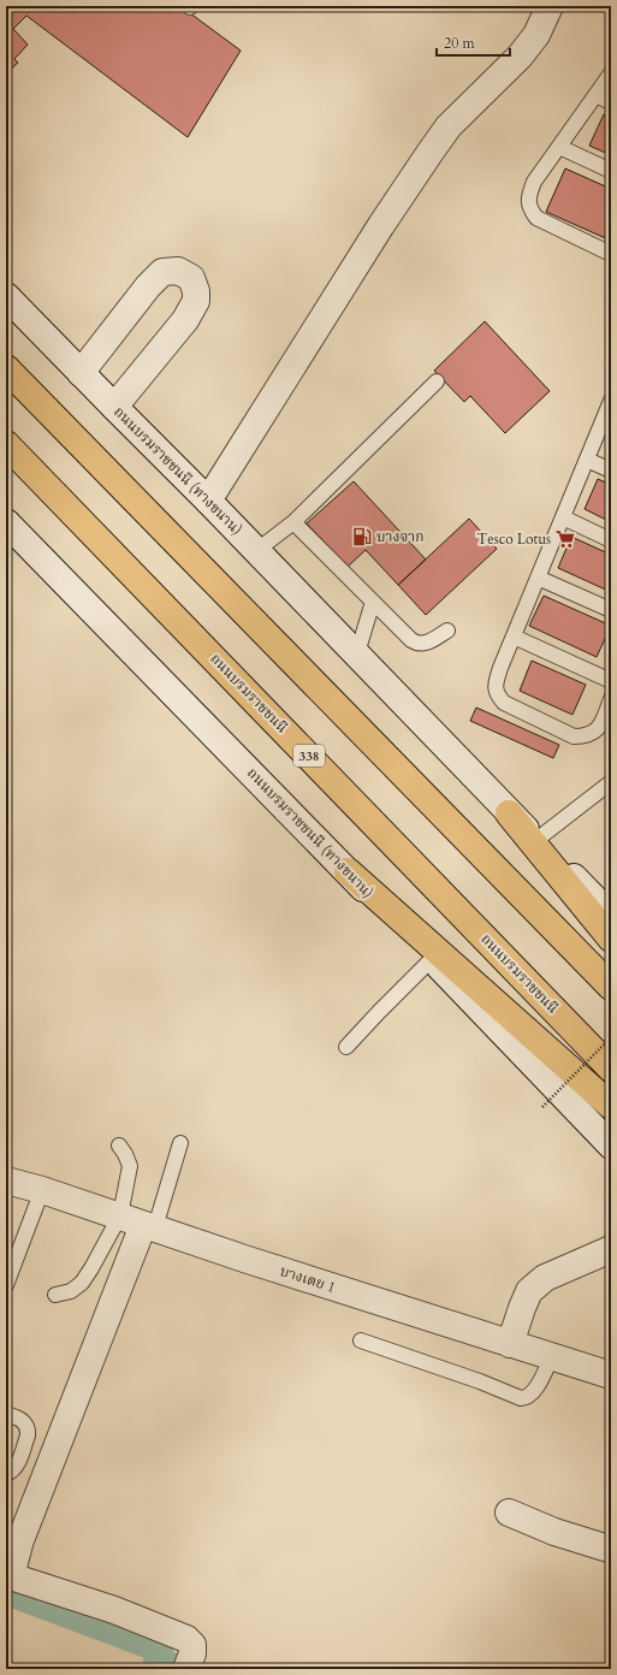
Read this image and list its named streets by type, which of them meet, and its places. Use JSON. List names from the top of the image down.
{
  "streets": {
    "highway": ["ถนนบรมราชชนนี", "338"],
    "street": ["ถนนบรมราชชนนี (ทางขนาน)", "บางเตย 1"]
  },
  "places": {
    "fuel station": ["บางจาก"],
    "supermarket": ["Tesco Lotus"]
  },
  "scale_bar": "20 m"
}
